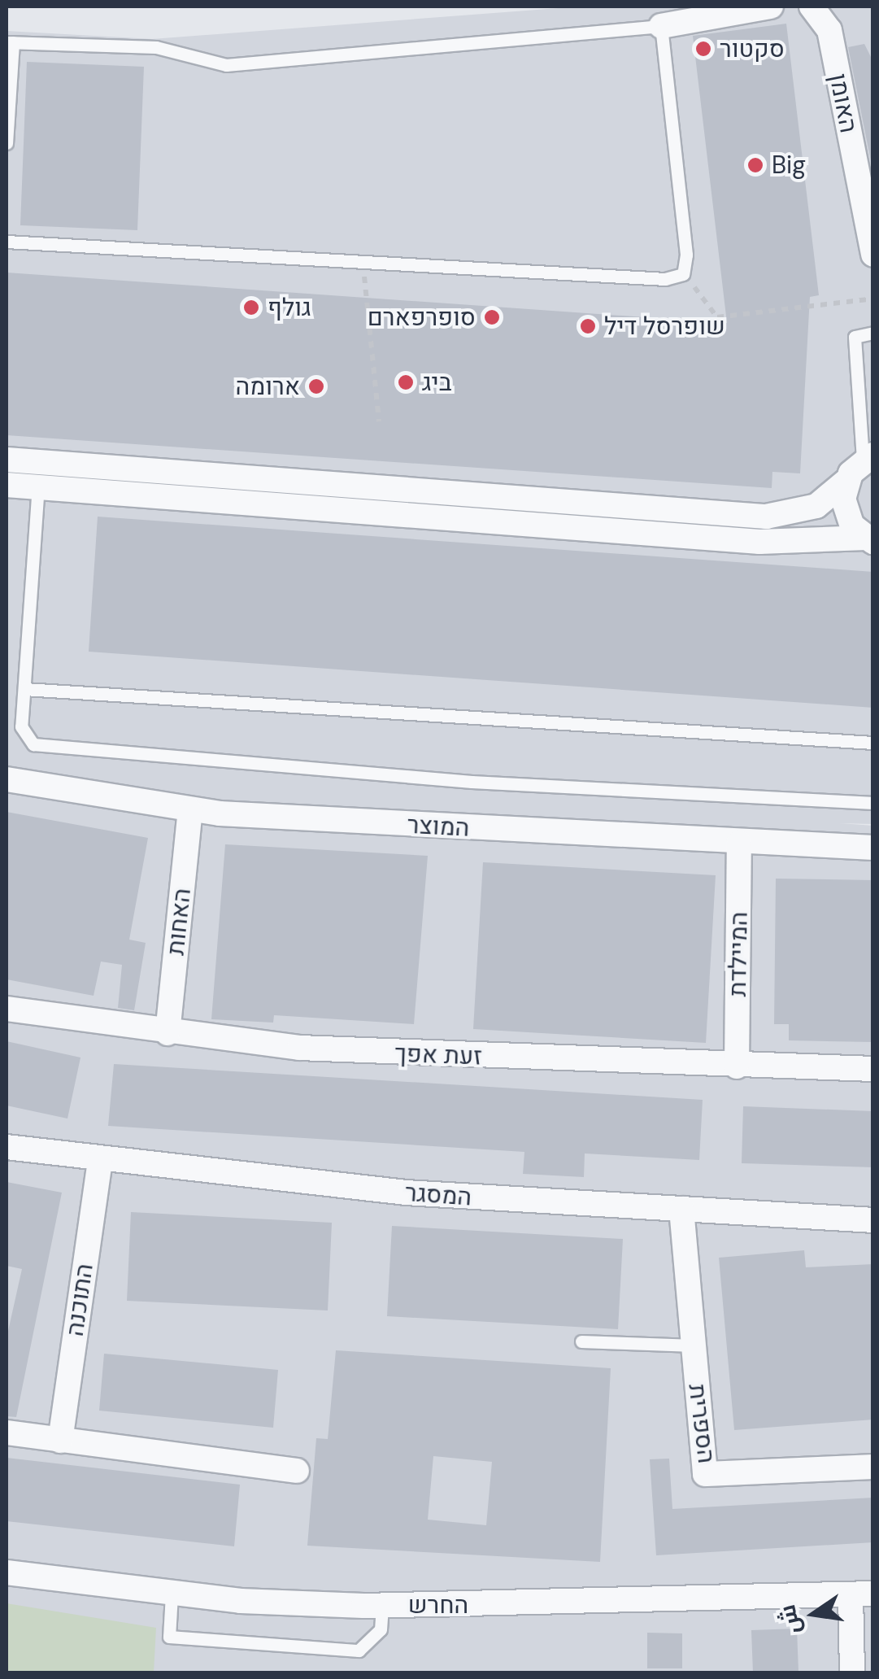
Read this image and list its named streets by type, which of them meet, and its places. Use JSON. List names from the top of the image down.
{
  "streets": {
    "street": [
      "האומן",
      "המוצר",
      "האחות",
      "המיילדת",
      "זעת אפך",
      "המסגר",
      "התוכנה",
      "הספרית",
      "החרש"
    ]
  },
  "crossings": [
    ["המוצר", "האחות"],
    ["המוצר", "המיילדת"],
    ["האחות", "זעת אפך"],
    ["המיילדת", "זעת אפך"],
    ["המסגר", "התוכנה"],
    ["המסגר", "הספרית"]
  ],
  "places": [
    "סקטור",
    "Big",
    "גולף",
    "סופרפארם",
    "שופרסל דיל",
    "ביג",
    "ארומה"
  ],
  "north": "left"
}
